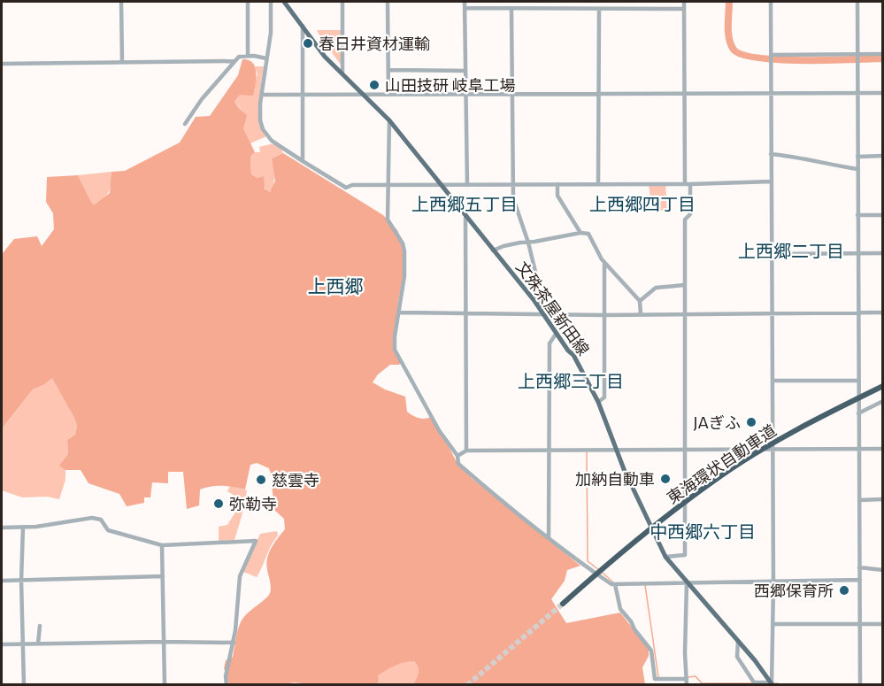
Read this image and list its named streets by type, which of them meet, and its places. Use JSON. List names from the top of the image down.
{
  "streets": {
    "highway": ["東海環状自動車道"],
    "main road": ["文殊茶屋新田線"]
  },
  "districts": [
    "上西郷五丁目",
    "上西郷四丁目",
    "上西郷二丁目",
    "上西郷",
    "上西郷三丁目",
    "中西郷六丁目"
  ],
  "places": [
    "春日井資材運輸",
    "山田技研 岐阜工場",
    "JAぎふ",
    "加納自動車",
    "慈雲寺",
    "弥勒寺",
    "西郷保育所"
  ]
}
